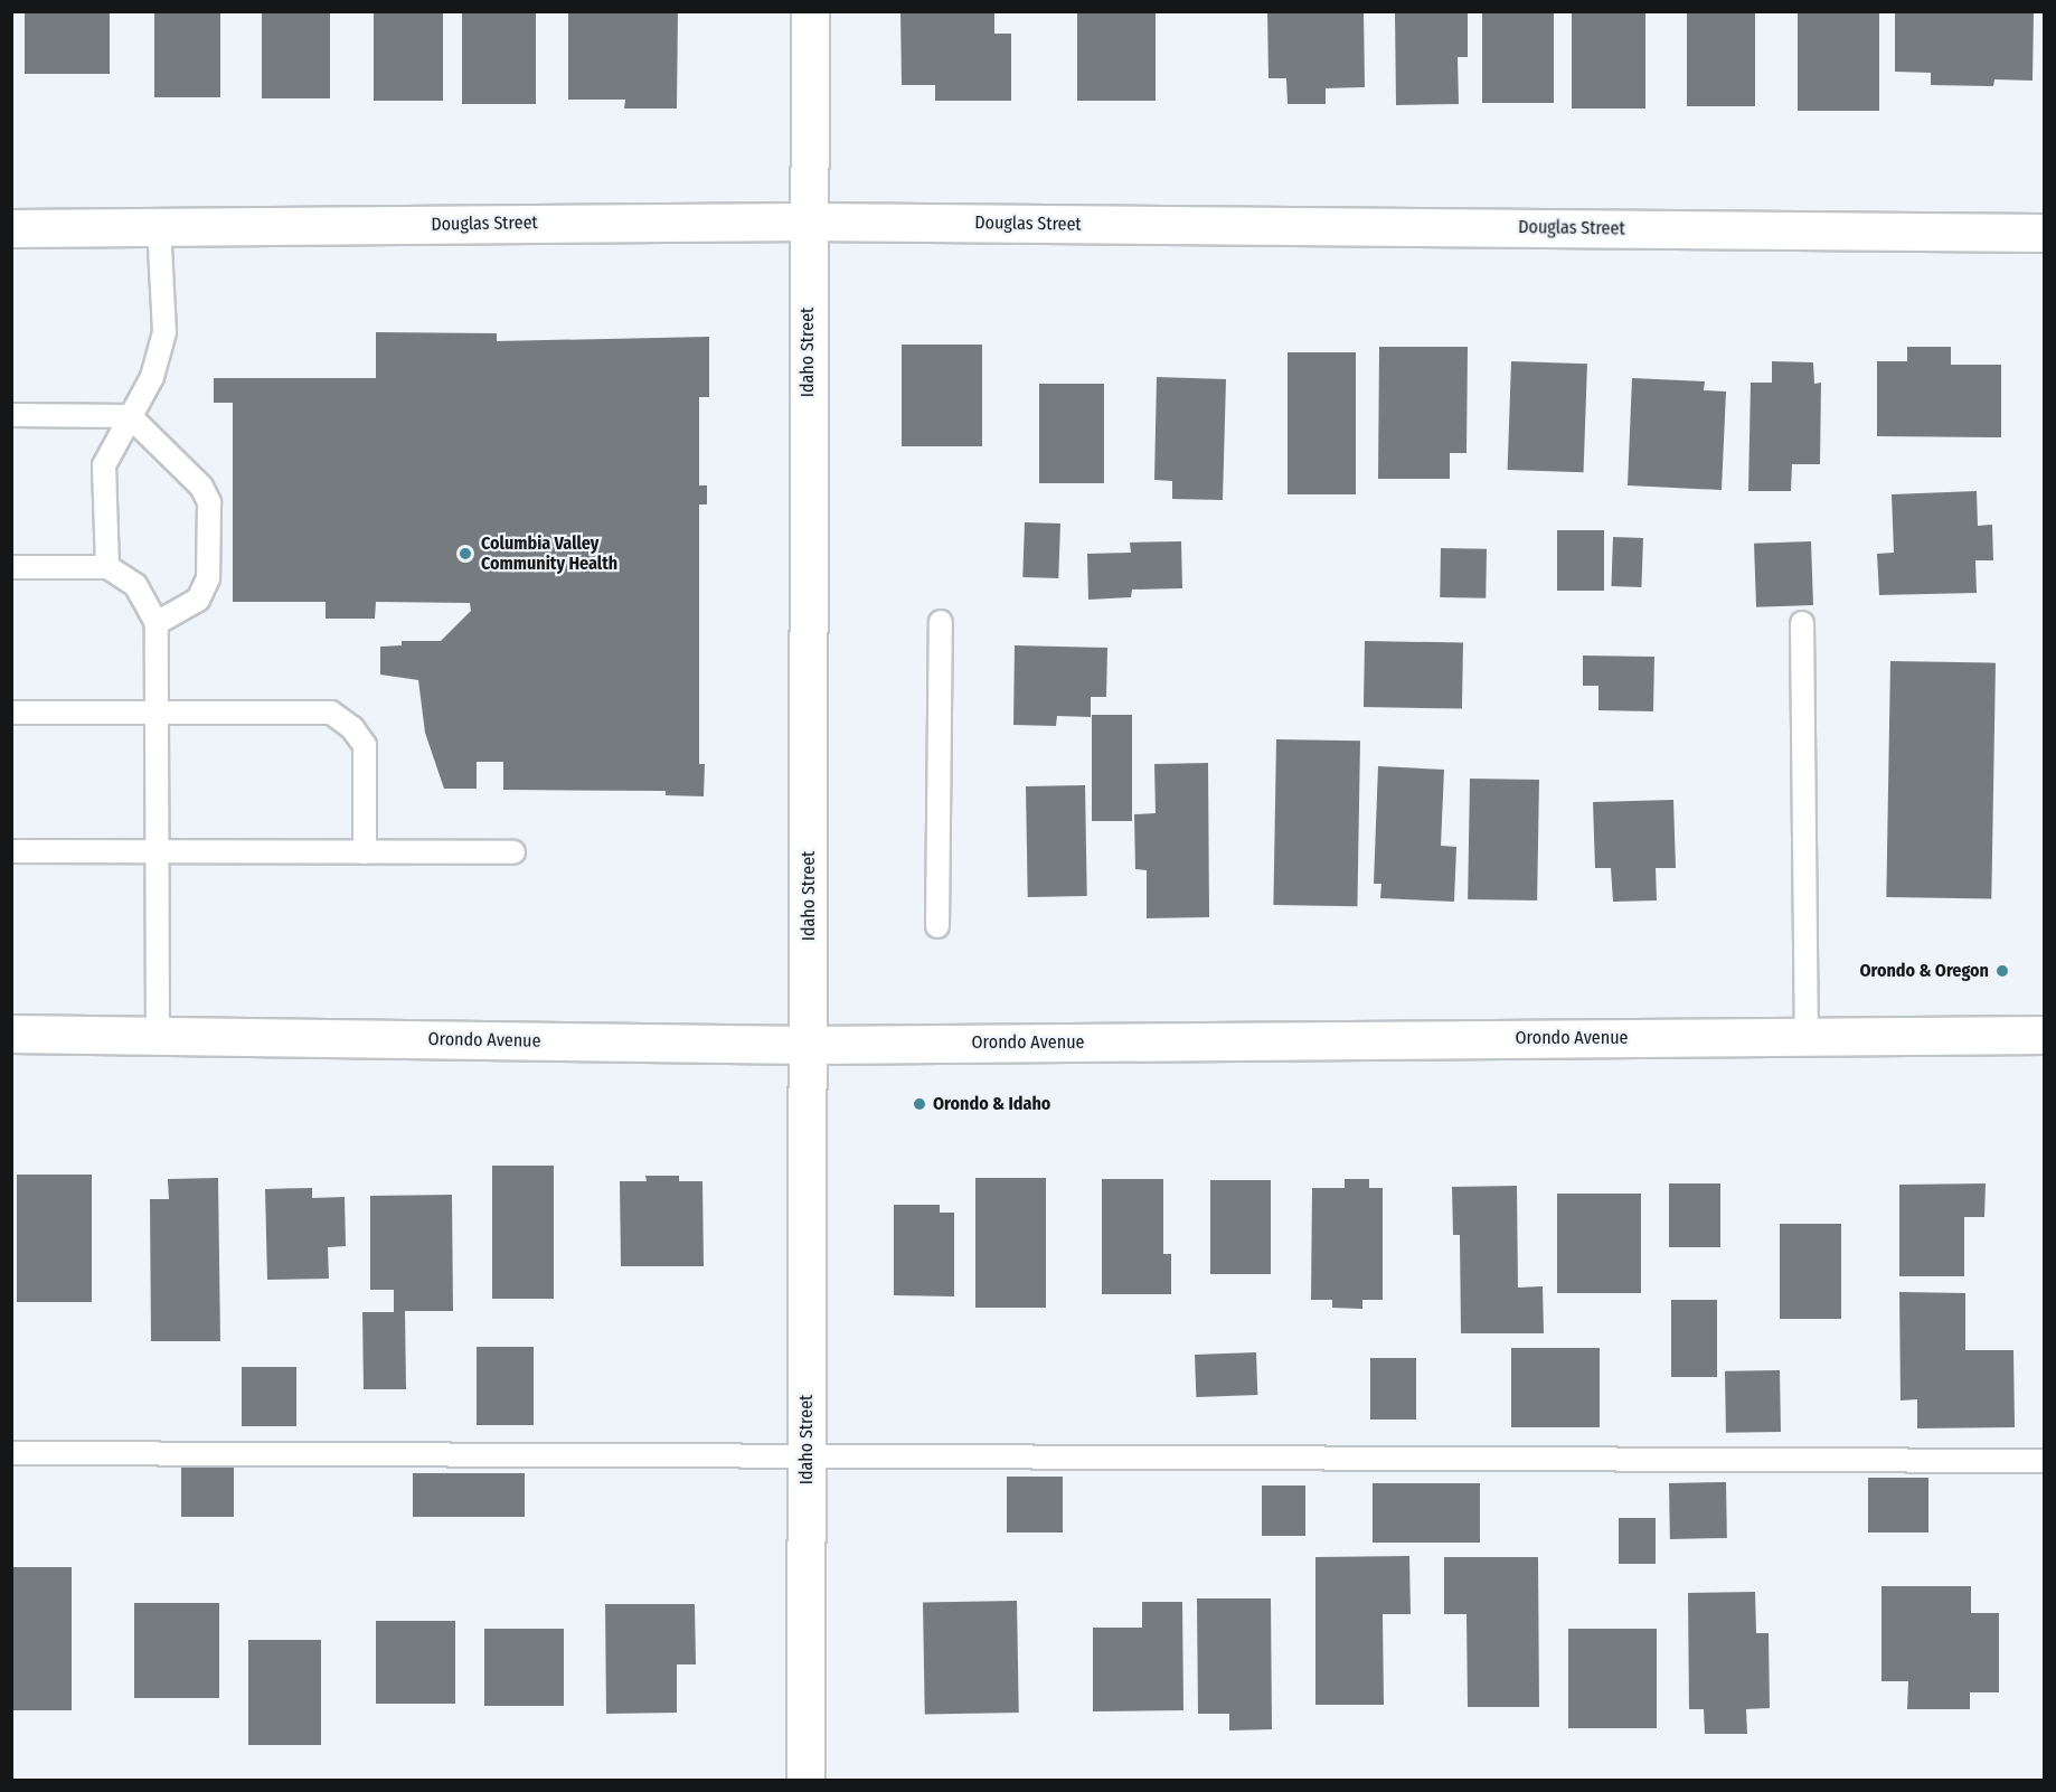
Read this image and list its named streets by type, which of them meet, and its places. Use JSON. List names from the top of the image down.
{
  "streets": {
    "street": ["Douglas Street", "Idaho Street", "Orondo Avenue"]
  },
  "crossings": [
    ["Douglas Street", "Idaho Street"],
    ["Idaho Street", "Orondo Avenue"]
  ],
  "places": ["Columbia Valley Community Health", "Orondo & Oregon", "Orondo & Idaho"]
}
